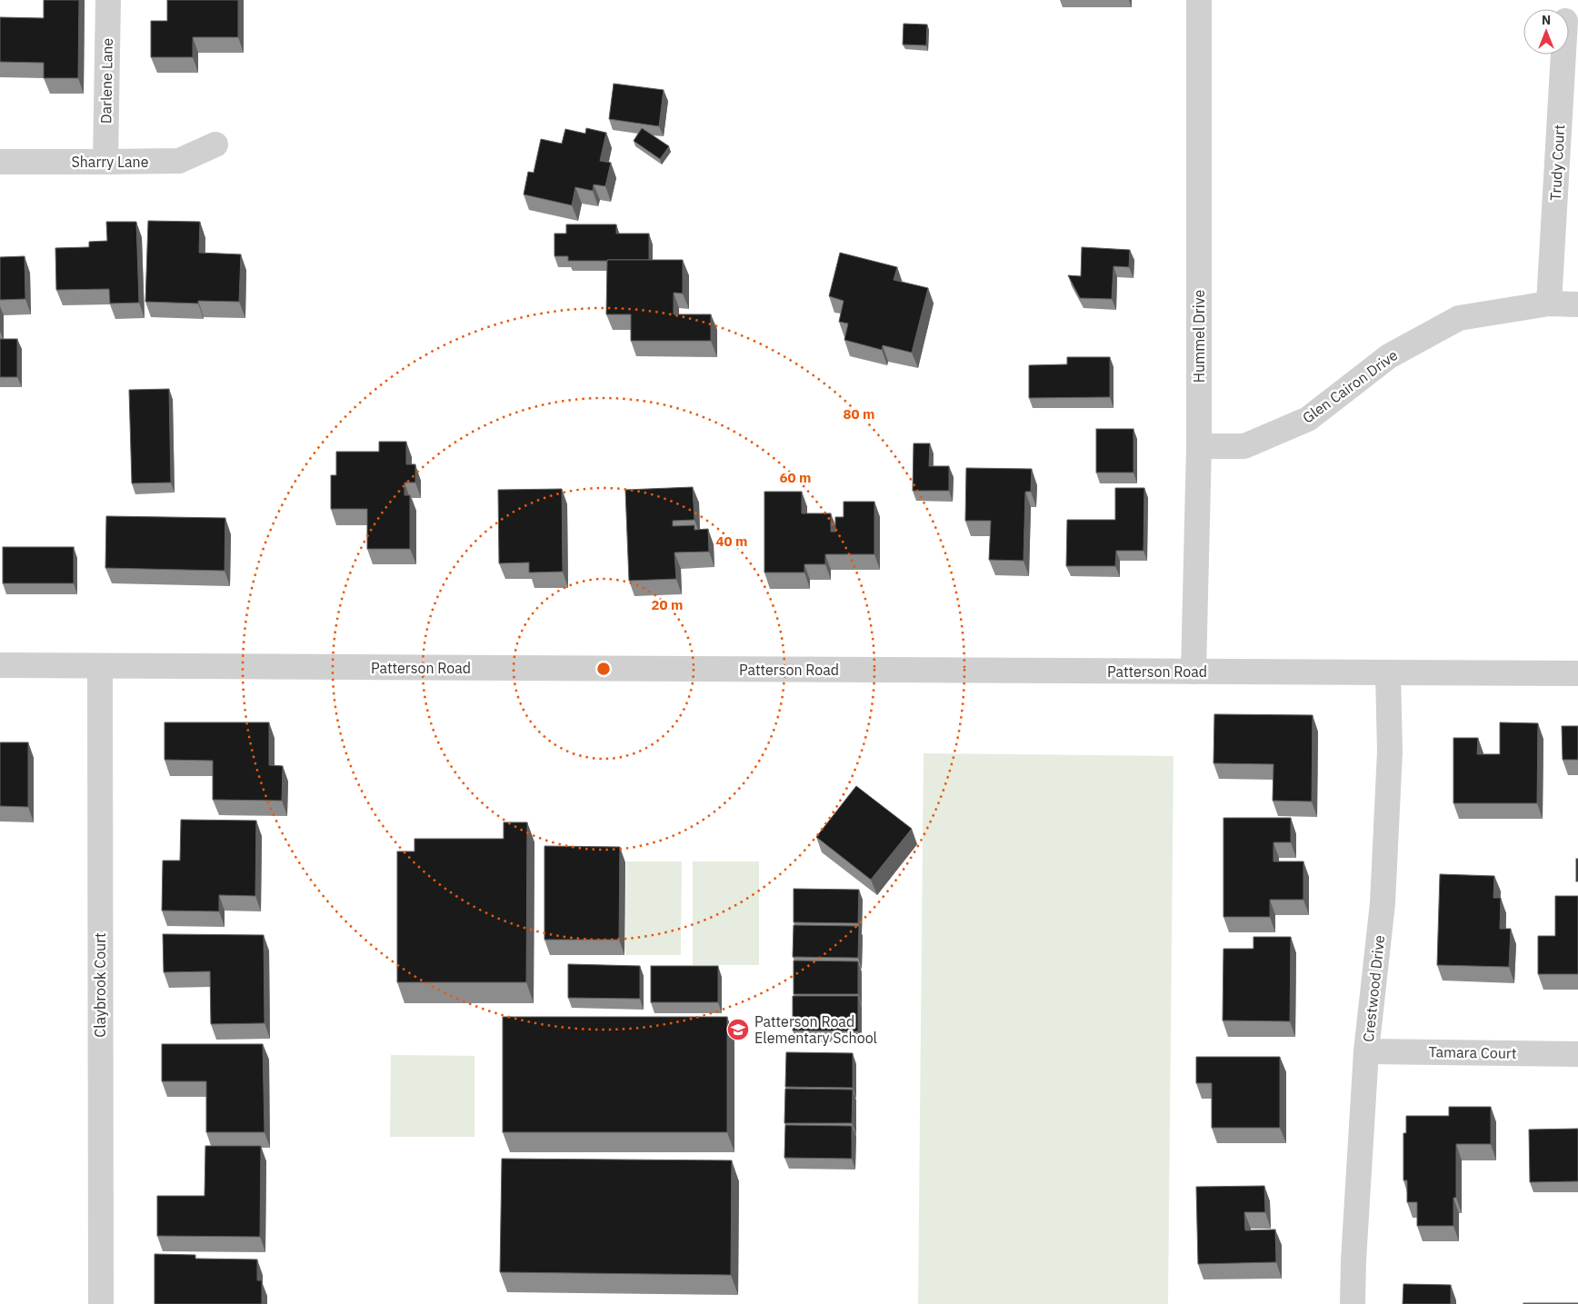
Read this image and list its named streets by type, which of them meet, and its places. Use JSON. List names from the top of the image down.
{
  "streets": {
    "street": [
      "Darlene Lane",
      "Sharry Lane",
      "Trudy Court",
      "Hummel Drive",
      "Glen Cairon Drive",
      "Patterson Road",
      "Claybrook Court",
      "Crestwood Drive",
      "Tamara Court"
    ]
  },
  "crossings": [
    ["Darlene Lane", "Sharry Lane"],
    ["Trudy Court", "Glen Cairon Drive"],
    ["Hummel Drive", "Glen Cairon Drive"],
    ["Hummel Drive", "Patterson Road"],
    ["Patterson Road", "Claybrook Court"],
    ["Patterson Road", "Crestwood Drive"],
    ["Crestwood Drive", "Tamara Court"]
  ],
  "places": {
    "school or university": ["Patterson Road Elementary School"]
  },
  "north": "top",
  "rings": [
    "80 m",
    "60 m",
    "40 m",
    "20 m"
  ]
}
